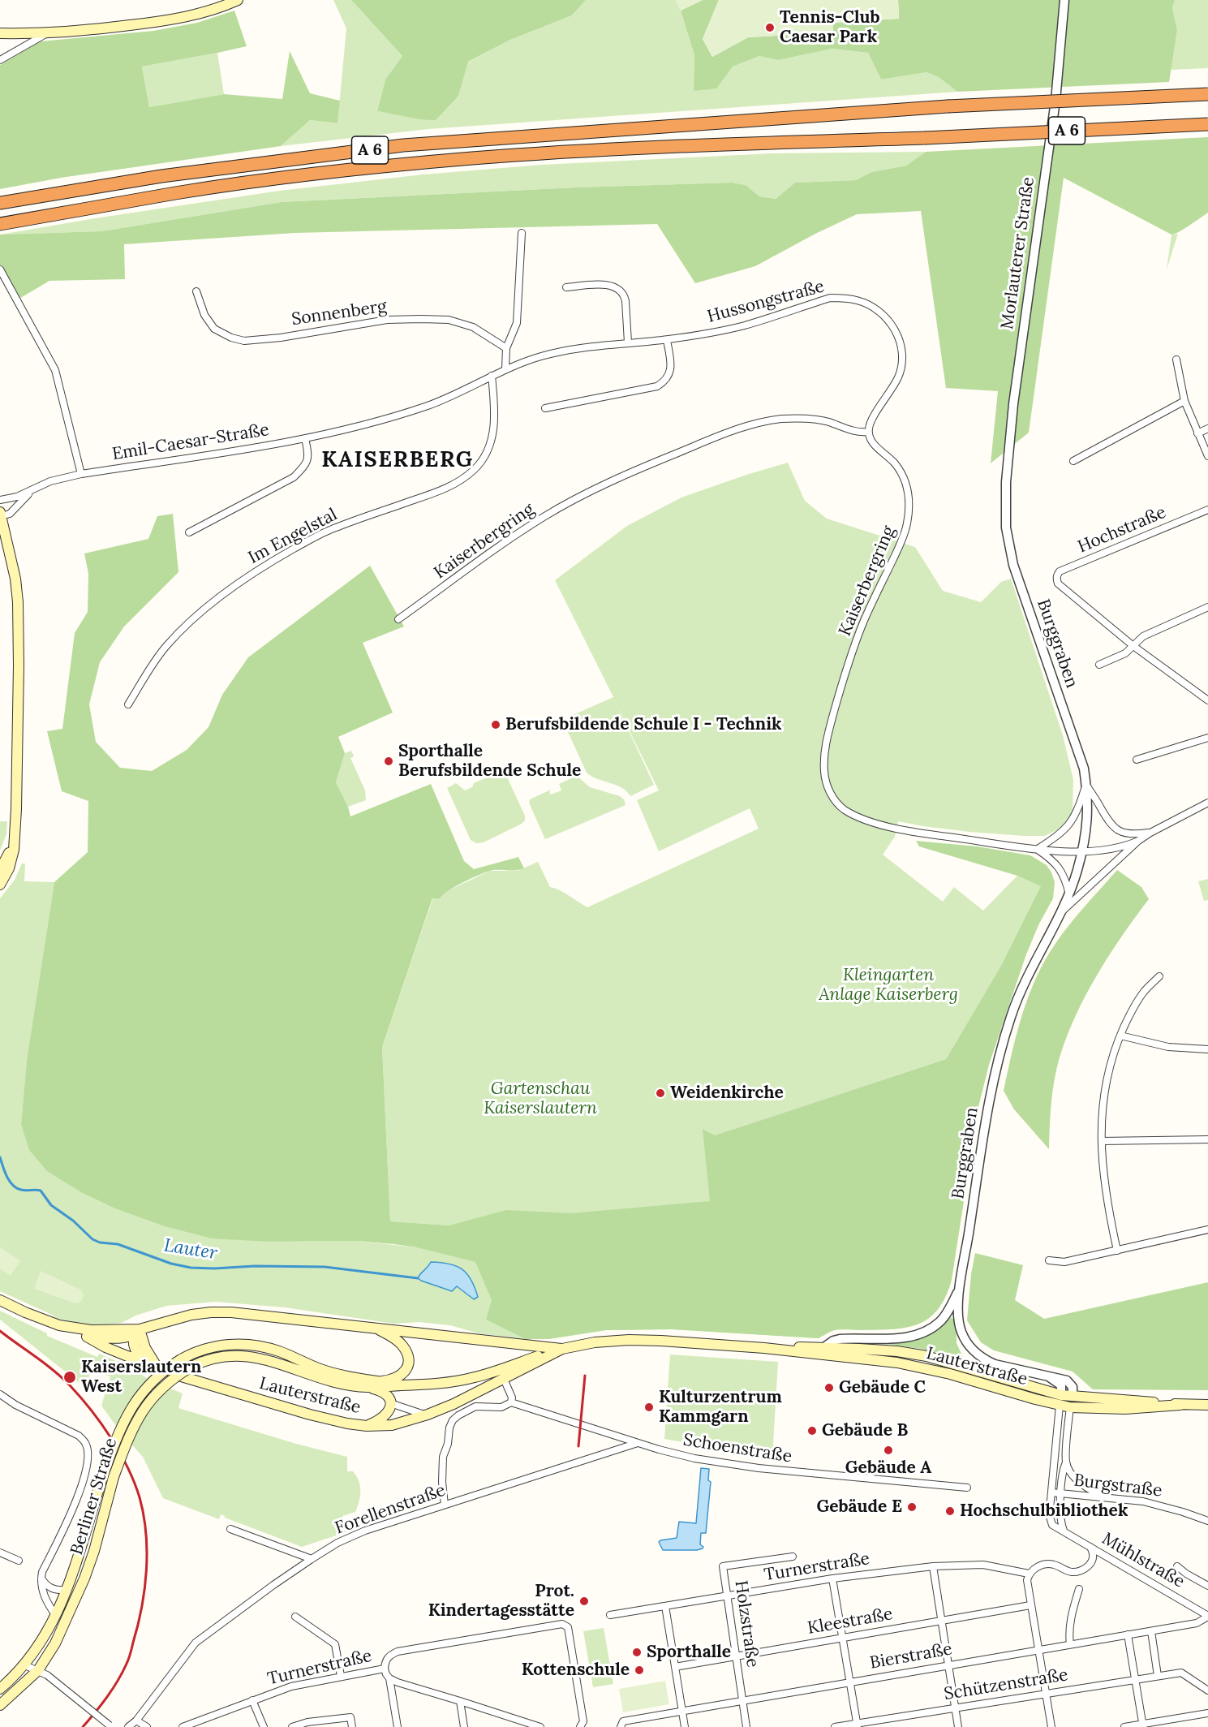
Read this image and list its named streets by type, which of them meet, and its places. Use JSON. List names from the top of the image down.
{
  "streets": {
    "highway": ["A 6"],
    "main road": ["Lauterstraße", "Berliner Straße"],
    "street": [
      "Morlauterer Straße",
      "Hussongstraße",
      "Sonnenberg",
      "Emil-Caesar-Straße",
      "Hochstraße",
      "Im Engelstal",
      "Kaiserbergring",
      "Burggraben",
      "Schoenstraße",
      "Burgstraße",
      "Forellenstraße",
      "Mühlstraße",
      "Turnerstraße",
      "Kleestraße",
      "Holzstraße",
      "Bierstraße",
      "Schützenstraße"
    ]
  },
  "crossings": [
    ["Morlauterer Straße", "Burggraben"],
    ["Hussongstraße", "Emil-Caesar-Straße"],
    ["Hussongstraße", "Kaiserbergring"],
    ["Emil-Caesar-Straße", "Im Engelstal"],
    ["Kaiserbergring", "Burggraben"],
    ["Burggraben", "Lauterstraße"],
    ["Lauterstraße", "Berliner Straße"],
    ["Lauterstraße", "Mühlstraße"],
    ["Schoenstraße", "Forellenstraße"],
    ["Burgstraße", "Mühlstraße"],
    ["Mühlstraße", "Bierstraße"],
    ["Turnerstraße", "Holzstraße"],
    ["Kleestraße", "Holzstraße"],
    ["Holzstraße", "Bierstraße"]
  ],
  "districts": ["KAISERBERG"],
  "water": ["Lauter"],
  "parks": ["Kleingarten Anlage Kaiserberg", "Gartenschau Kaiserslautern"],
  "places": [
    "Tennis-Club Caesar Park",
    "Berufsbildende Schule I - Technik",
    "Sporthalle Berufsbildende Schule",
    "Weidenkirche",
    "Kaiserslautern West",
    "Gebäude C",
    "Kulturzentrum Kammgarn",
    "Gebäude B",
    "Gebäude A",
    "Gebäude E",
    "Hochschulbibliothek",
    "Prot. Kindertagesstätte",
    "Sporthalle",
    "Kottenschule"
  ]
}
